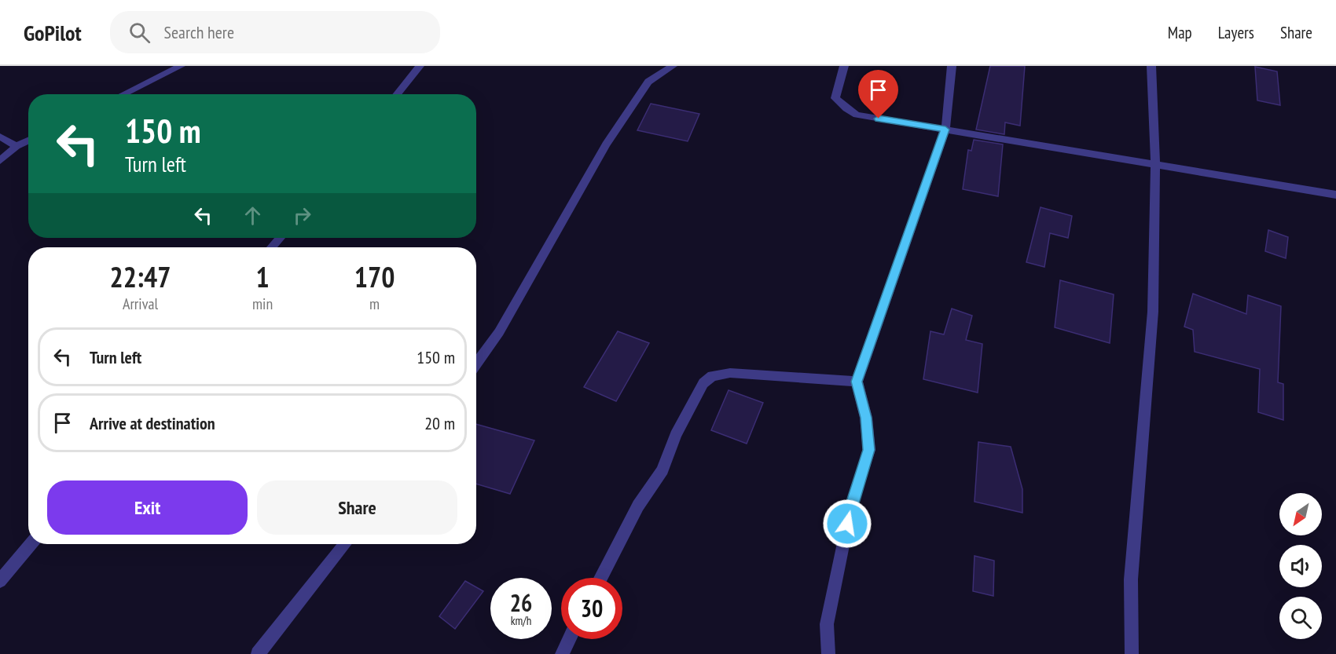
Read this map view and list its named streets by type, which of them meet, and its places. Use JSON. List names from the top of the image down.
{
  "north": "bottom left",
  "page": {
    "header": "GoPilot",
    "search": "Search here",
    "nav": ["Map", "Layers", "Share"],
    "turn": ["150 m", "Turn left"],
    "eta": [
      "22:47",
      "Arrival",
      "1",
      "min",
      "170",
      "m"
    ],
    "list": [
      {
        "name": "Turn left",
        "value": "150 m"
      },
      {
        "name": "Arrive at destination",
        "value": "20 m"
      }
    ],
    "buttons": ["Exit", "Share"],
    "speed": "26 km/h",
    "limit": "30"
  }
}
